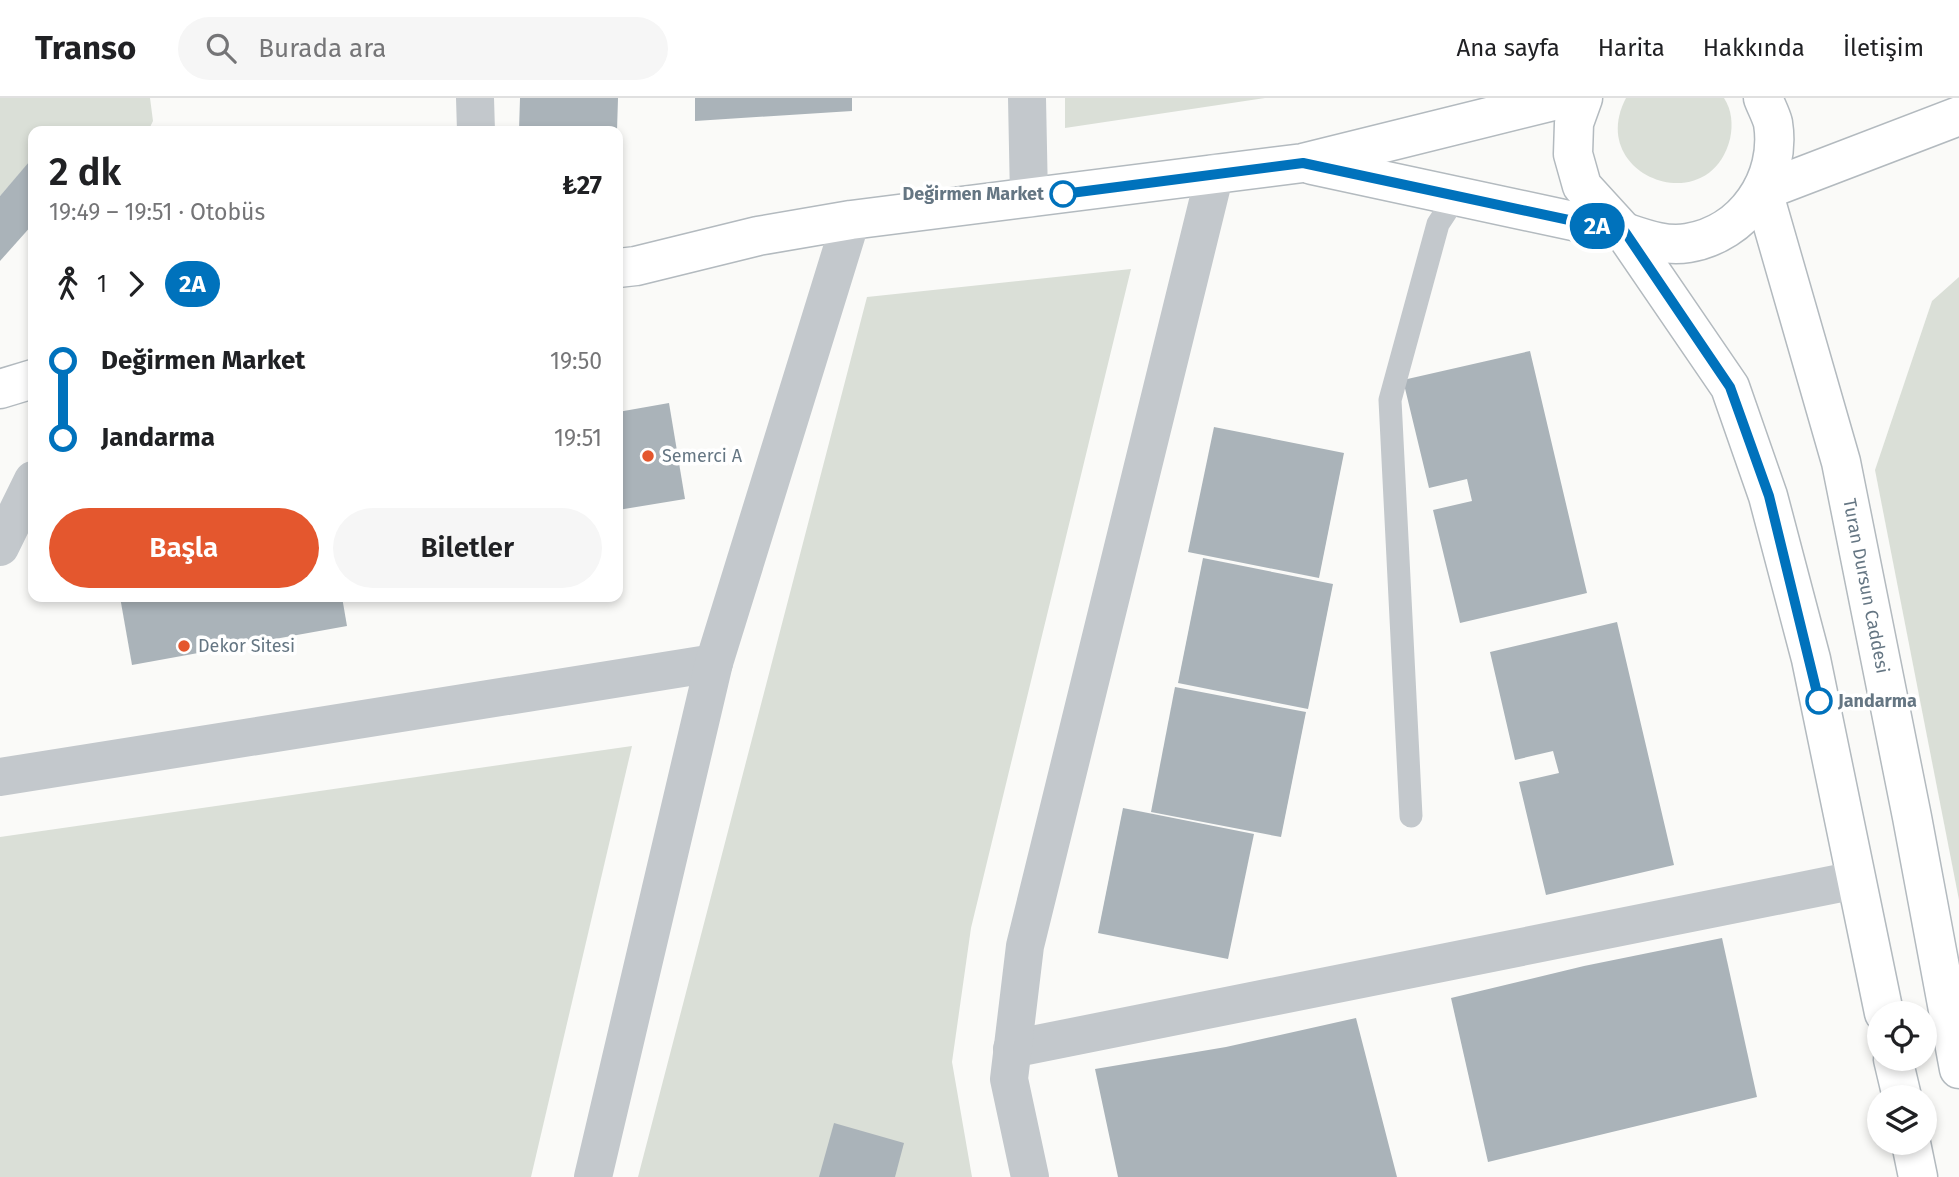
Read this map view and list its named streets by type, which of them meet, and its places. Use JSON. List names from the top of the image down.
{
  "streets": {
    "main road": ["Turan Dursun Caddesi"]
  },
  "places": [
    "Değirmen Market",
    "Semerci A",
    "Dekor Sitesi",
    "Jandarma"
  ],
  "lines": ["bus line 2A"],
  "page": {
    "header": "Transo",
    "search": "Burada ara",
    "nav": [
      "Ana sayfa",
      "Harita",
      "Hakkında",
      "İletişim"
    ],
    "on_map": "2A",
    "heading": ["2 dk", "19:49 – 19:51 · Otobüs", "₺27"],
    "legs": ["1", "2A"],
    "list": [
      {
        "name": "Değirmen Market",
        "value": "19:50"
      },
      {
        "name": "Jandarma",
        "value": "19:51"
      }
    ],
    "buttons": ["Başla", "Biletler"]
  }
}
